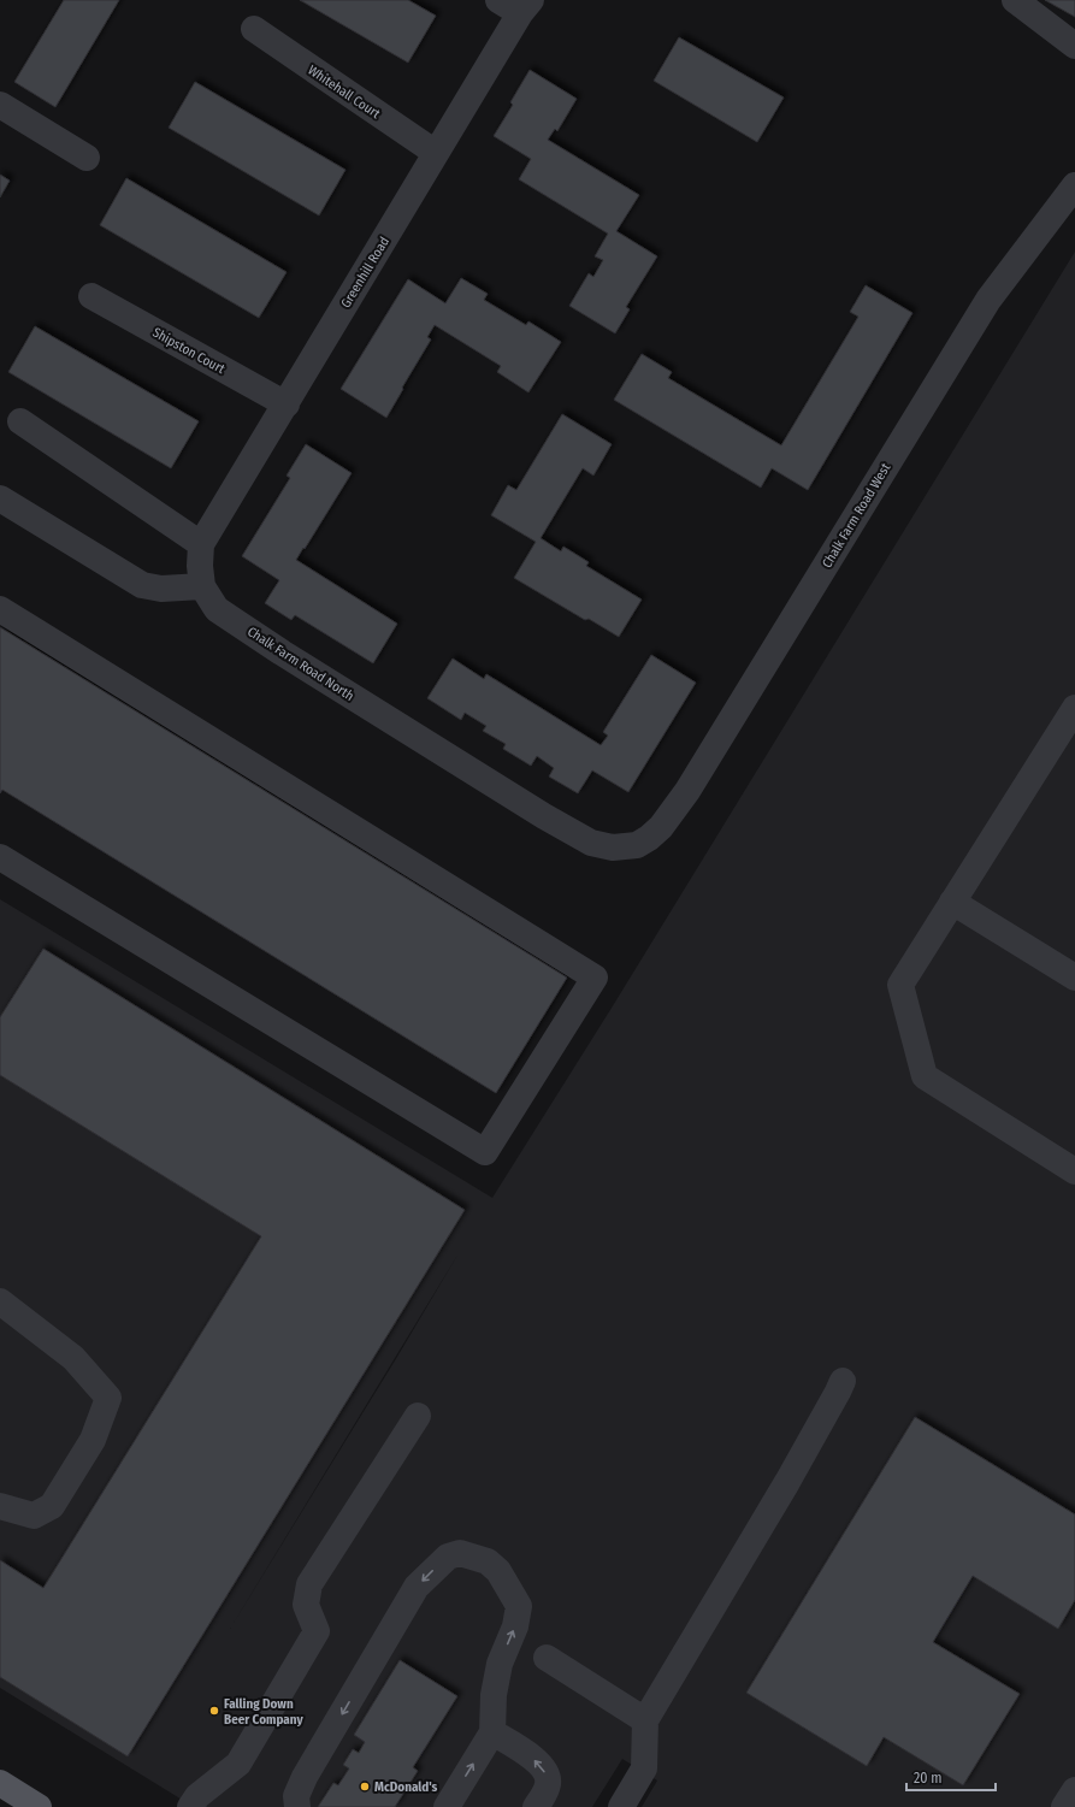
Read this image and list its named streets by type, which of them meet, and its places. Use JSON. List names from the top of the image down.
{
  "streets": {
    "street": [
      "Whitehall Court",
      "Greenhill Road",
      "Shipston Court",
      "Chalk Farm Road West",
      "Chalk Farm Road North"
    ]
  },
  "crossings": [
    ["Whitehall Court", "Greenhill Road"],
    ["Greenhill Road", "Shipston Court"],
    ["Greenhill Road", "Chalk Farm Road North"],
    ["Chalk Farm Road West", "Chalk Farm Road North"]
  ],
  "places": ["Falling Down Beer Company", "McDonald's"],
  "scale_bar": "20 m"
}
